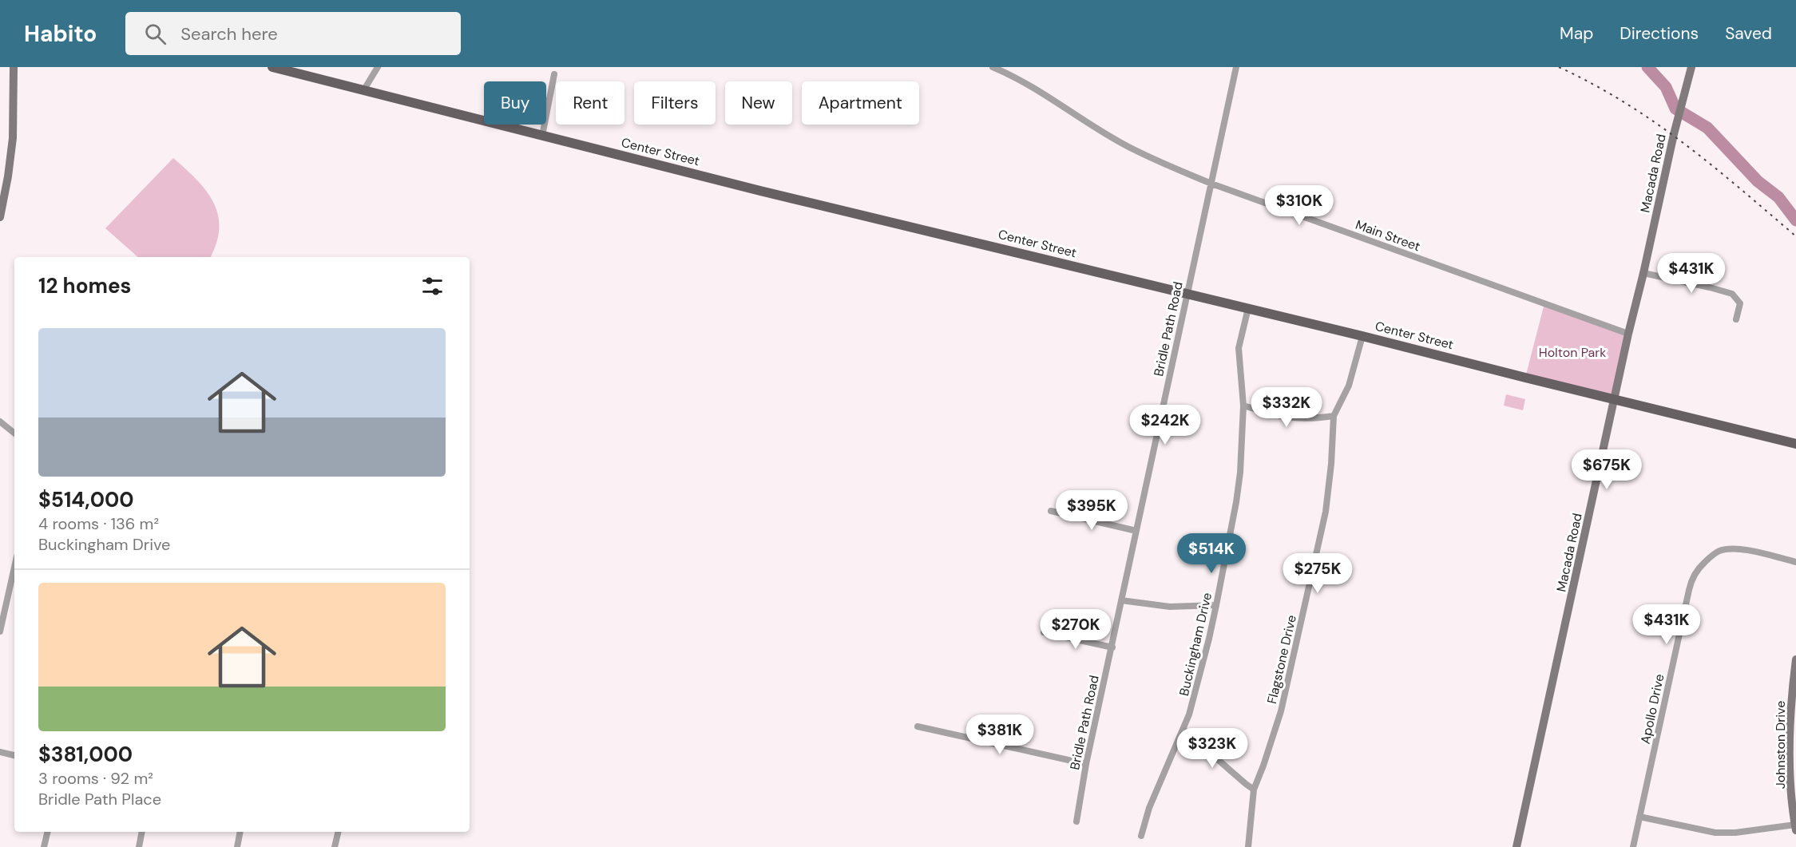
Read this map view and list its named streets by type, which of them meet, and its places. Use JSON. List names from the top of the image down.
{
  "streets": {
    "main road": ["Center Street"],
    "street": [
      "Macada Road",
      "Main Street",
      "Bridle Path Road",
      "Buckingham Drive",
      "Flagstone Drive",
      "Apollo Drive",
      "Johnston Drive"
    ]
  },
  "crossings": [
    ["Center Street", "Macada Road"],
    ["Center Street", "Bridle Path Road"],
    ["Center Street", "Buckingham Drive"],
    ["Center Street", "Flagstone Drive"],
    ["Macada Road", "Main Street"],
    ["Main Street", "Bridle Path Road"]
  ],
  "parks": ["Holton Park"],
  "page": {
    "header": "Habito",
    "search": "Search here",
    "nav": ["Map", "Directions", "Saved"],
    "chip": [
      "Buy",
      "Rent",
      "Filters",
      "New",
      "Apartment"
    ],
    "price": [
      "$310K",
      "$431K",
      "$332K",
      "$242K",
      "$675K",
      "$395K",
      "$514K",
      "$275K",
      "$431K",
      "$270K",
      "$381K",
      "$323K"
    ],
    "heading": "12 homes",
    "list": [
      {
        "name": "$514,000",
        "note": "4 rooms · 136 m² · Buckingham Drive"
      },
      {
        "name": "$381,000",
        "note": "3 rooms · 92 m² · Bridle Path Place"
      }
    ]
  }
}
